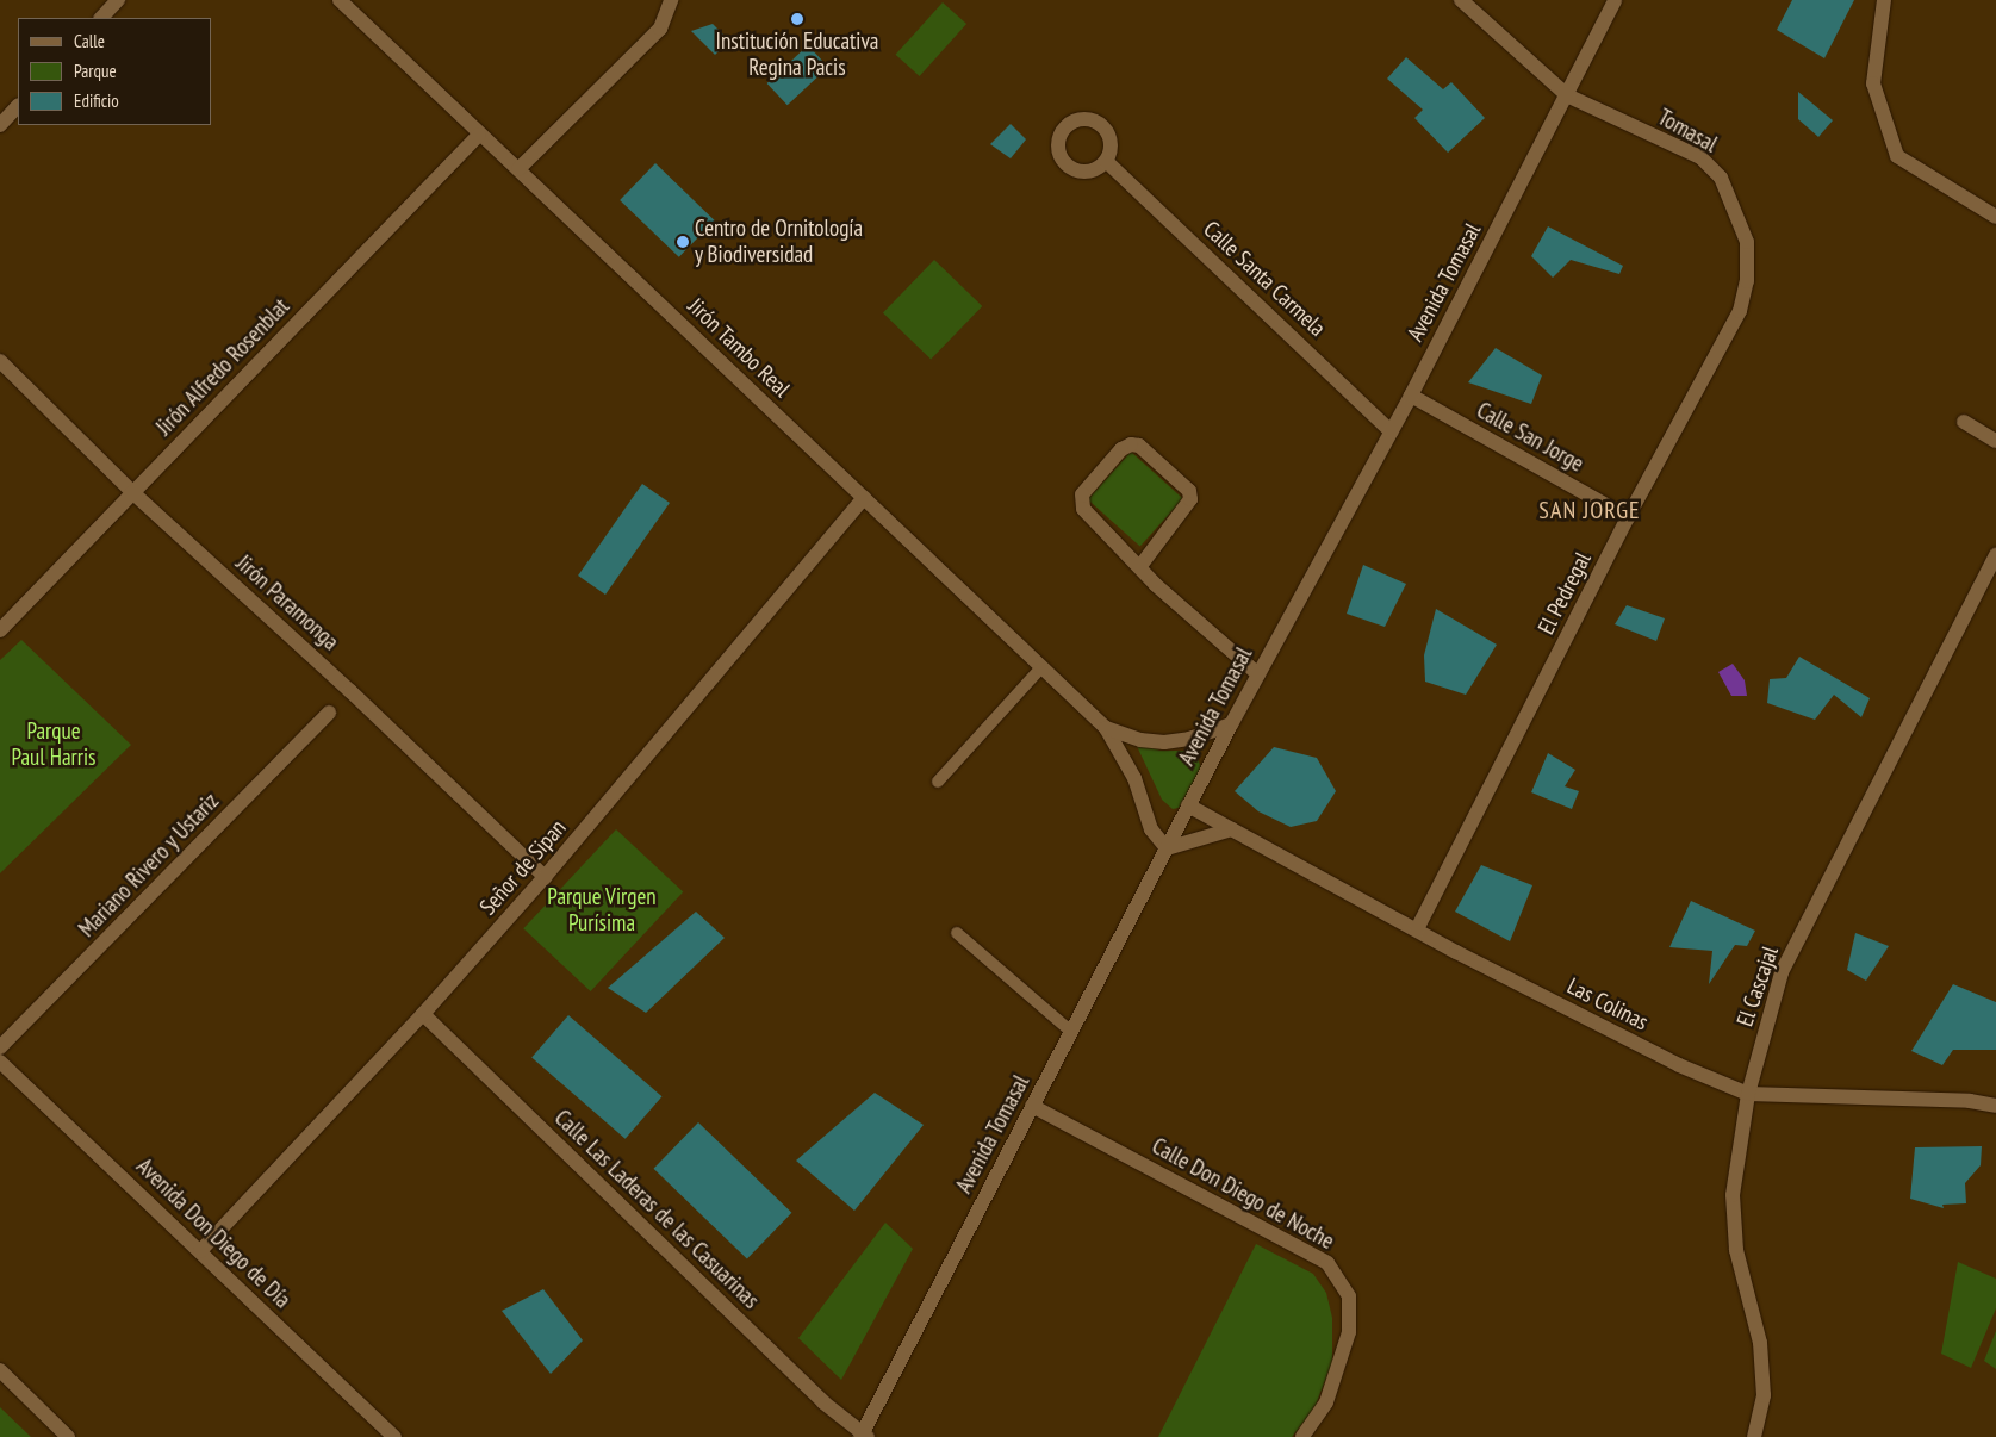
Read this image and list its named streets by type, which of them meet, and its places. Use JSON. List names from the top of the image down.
{
  "streets": {
    "street": [
      "Tomasal",
      "Calle Santa Carmela",
      "Avenida Tomasal",
      "Jirón Tambo Real",
      "Jirón Alfredo Rosenblat",
      "Calle San Jorge",
      "El Pedregal",
      "Jirón Paramonga",
      "Mariano Rivero y Ustariz",
      "Señor de Sipan",
      "El Cascajal",
      "Las Colinas",
      "Calle Don Diego de Noche",
      "Calle Las Laderas de las Casuarinas",
      "Avenida Don Diego de Día"
    ]
  },
  "crossings": [
    ["Tomasal", "Avenida Tomasal"],
    ["Tomasal", "El Pedregal"],
    ["Calle Santa Carmela", "Avenida Tomasal"],
    ["Avenida Tomasal", "Jirón Tambo Real"],
    ["Avenida Tomasal", "Calle San Jorge"],
    ["Avenida Tomasal", "Las Colinas"],
    ["Avenida Tomasal", "Calle Don Diego de Noche"],
    ["Avenida Tomasal", "Calle Las Laderas de las Casuarinas"],
    ["Jirón Tambo Real", "Jirón Alfredo Rosenblat"],
    ["Jirón Tambo Real", "Señor de Sipan"],
    ["Jirón Alfredo Rosenblat", "Jirón Paramonga"],
    ["Calle San Jorge", "El Pedregal"],
    ["El Pedregal", "Las Colinas"],
    ["Jirón Paramonga", "Señor de Sipan"],
    ["Señor de Sipan", "Calle Las Laderas de las Casuarinas"],
    ["Señor de Sipan", "Avenida Don Diego de Día"],
    ["El Cascajal", "Las Colinas"]
  ],
  "districts": ["SAN JORGE"],
  "parks": ["Parque Paul Harris", "Parque Virgen Purísima"],
  "places": ["Institución Educativa Regina Pacis", "Centro de Ornitología y Biodiversidad"],
  "legend": ["Calle", "Parque", "Edificio"]
}
